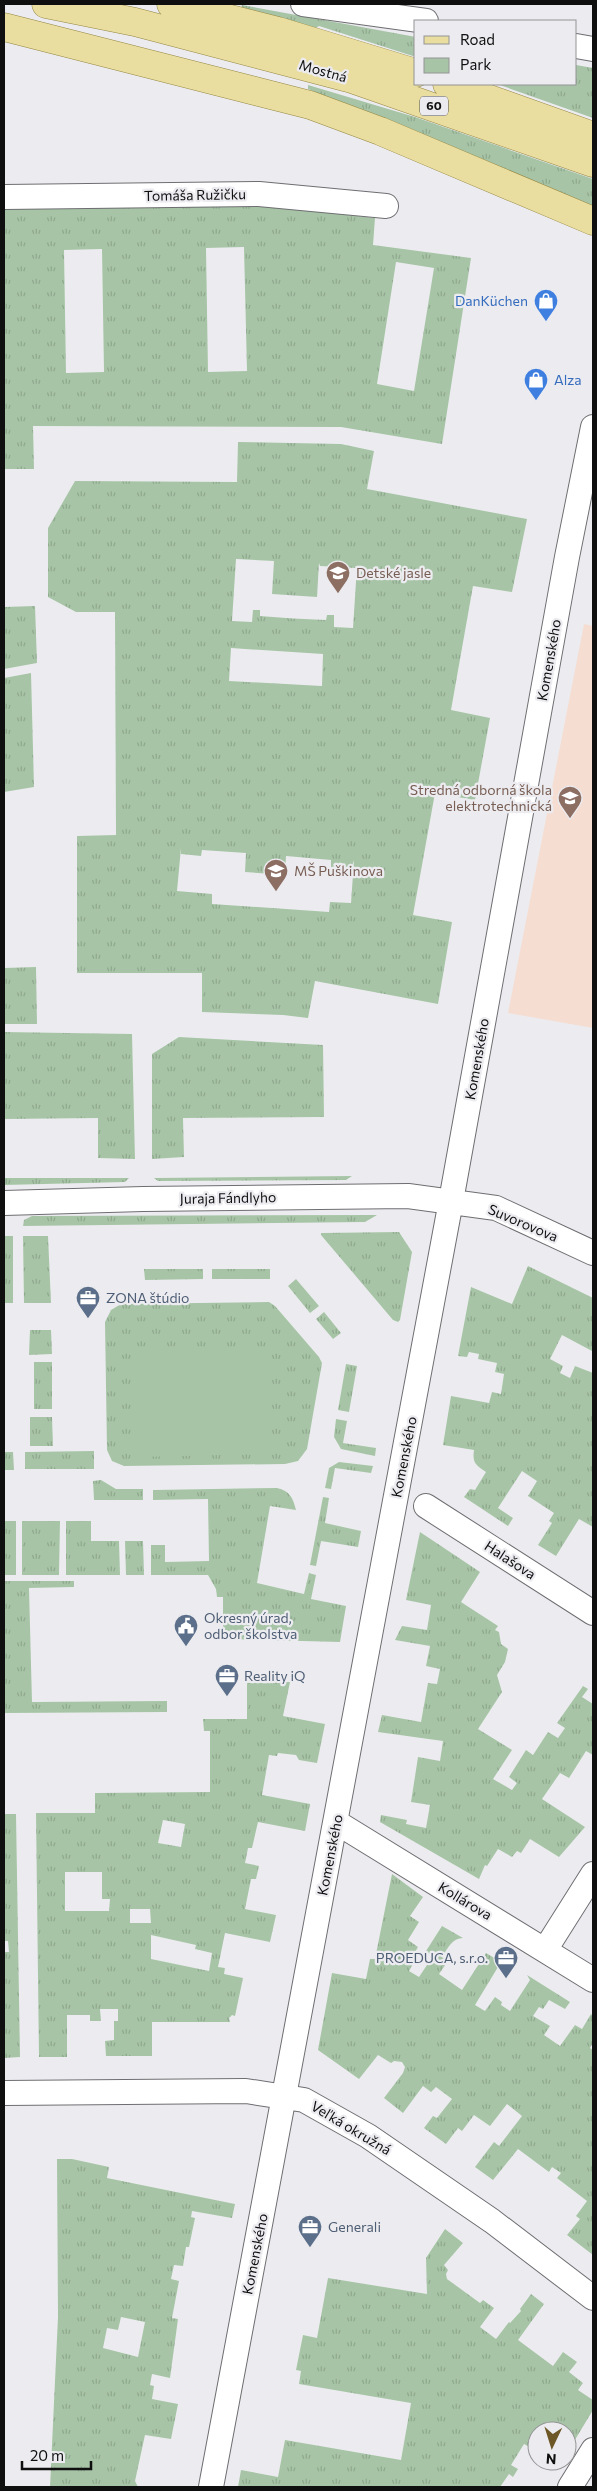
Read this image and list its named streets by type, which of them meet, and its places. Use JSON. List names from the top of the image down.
{
  "streets": {
    "main road": ["Mostná", "60"],
    "street": [
      "Tomáša Ružičku",
      "Komenského",
      "Juraja Fándlyho",
      "Suvorovova",
      "Halašova",
      "Kollárova",
      "Veľká okružná"
    ]
  },
  "crossings": [
    ["Komenského", "Juraja Fándlyho"],
    ["Komenského", "Suvorovova"],
    ["Komenského", "Kollárova"],
    ["Komenského", "Veľká okružná"],
    ["Juraja Fándlyho", "Suvorovova"]
  ],
  "places": {
    "shop": ["DanKüchen", "Alza"],
    "school or university": ["Detské jasle", "Stredná odborná škola elektrotechnická", "MŠ Puškinova"],
    "office": [
      "ZONA štúdio",
      "Reality iQ",
      "PROEDUCA, s.r.o.",
      "Generali"
    ],
    "public building": ["Okresný úrad, odbor školstva"]
  },
  "legend": ["Road", "Park"],
  "scale_bar": "20 m",
  "north": "bottom"
}
